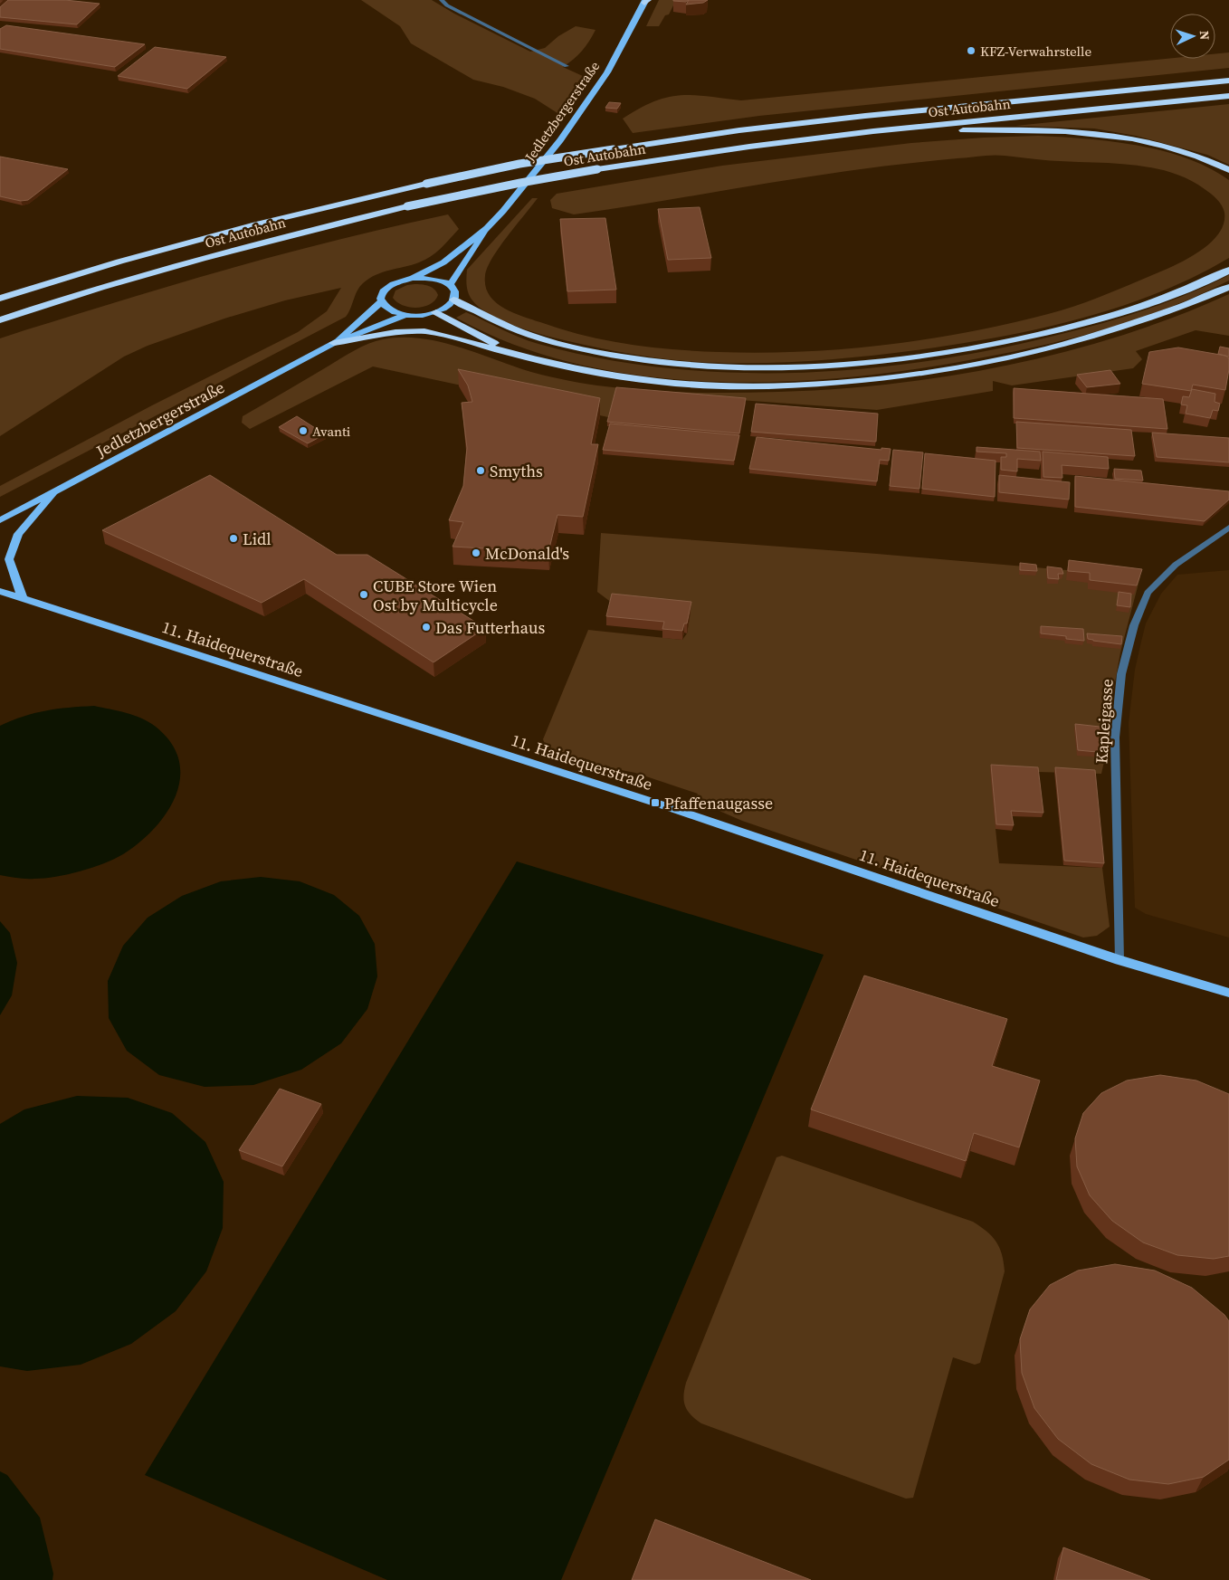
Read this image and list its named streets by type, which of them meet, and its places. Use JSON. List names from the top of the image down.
{
  "streets": {
    "highway": ["Ost Autobahn"],
    "main road": ["Jedletzbergerstraße", "11. Haidequerstraße"],
    "street": ["Kapleigasse"]
  },
  "crossings": [
    ["11. Haidequerstraße", "Kapleigasse"]
  ],
  "places": {
    "other": [
      "KFZ-Verwahrstelle",
      "Avanti",
      "Smyths",
      "Lidl",
      "McDonald's",
      "CUBE Store Wien Ost by Multicycle",
      "Das Futterhaus"
    ],
    "transit": ["Pfaffenaugasse"]
  },
  "north": "right"
}
